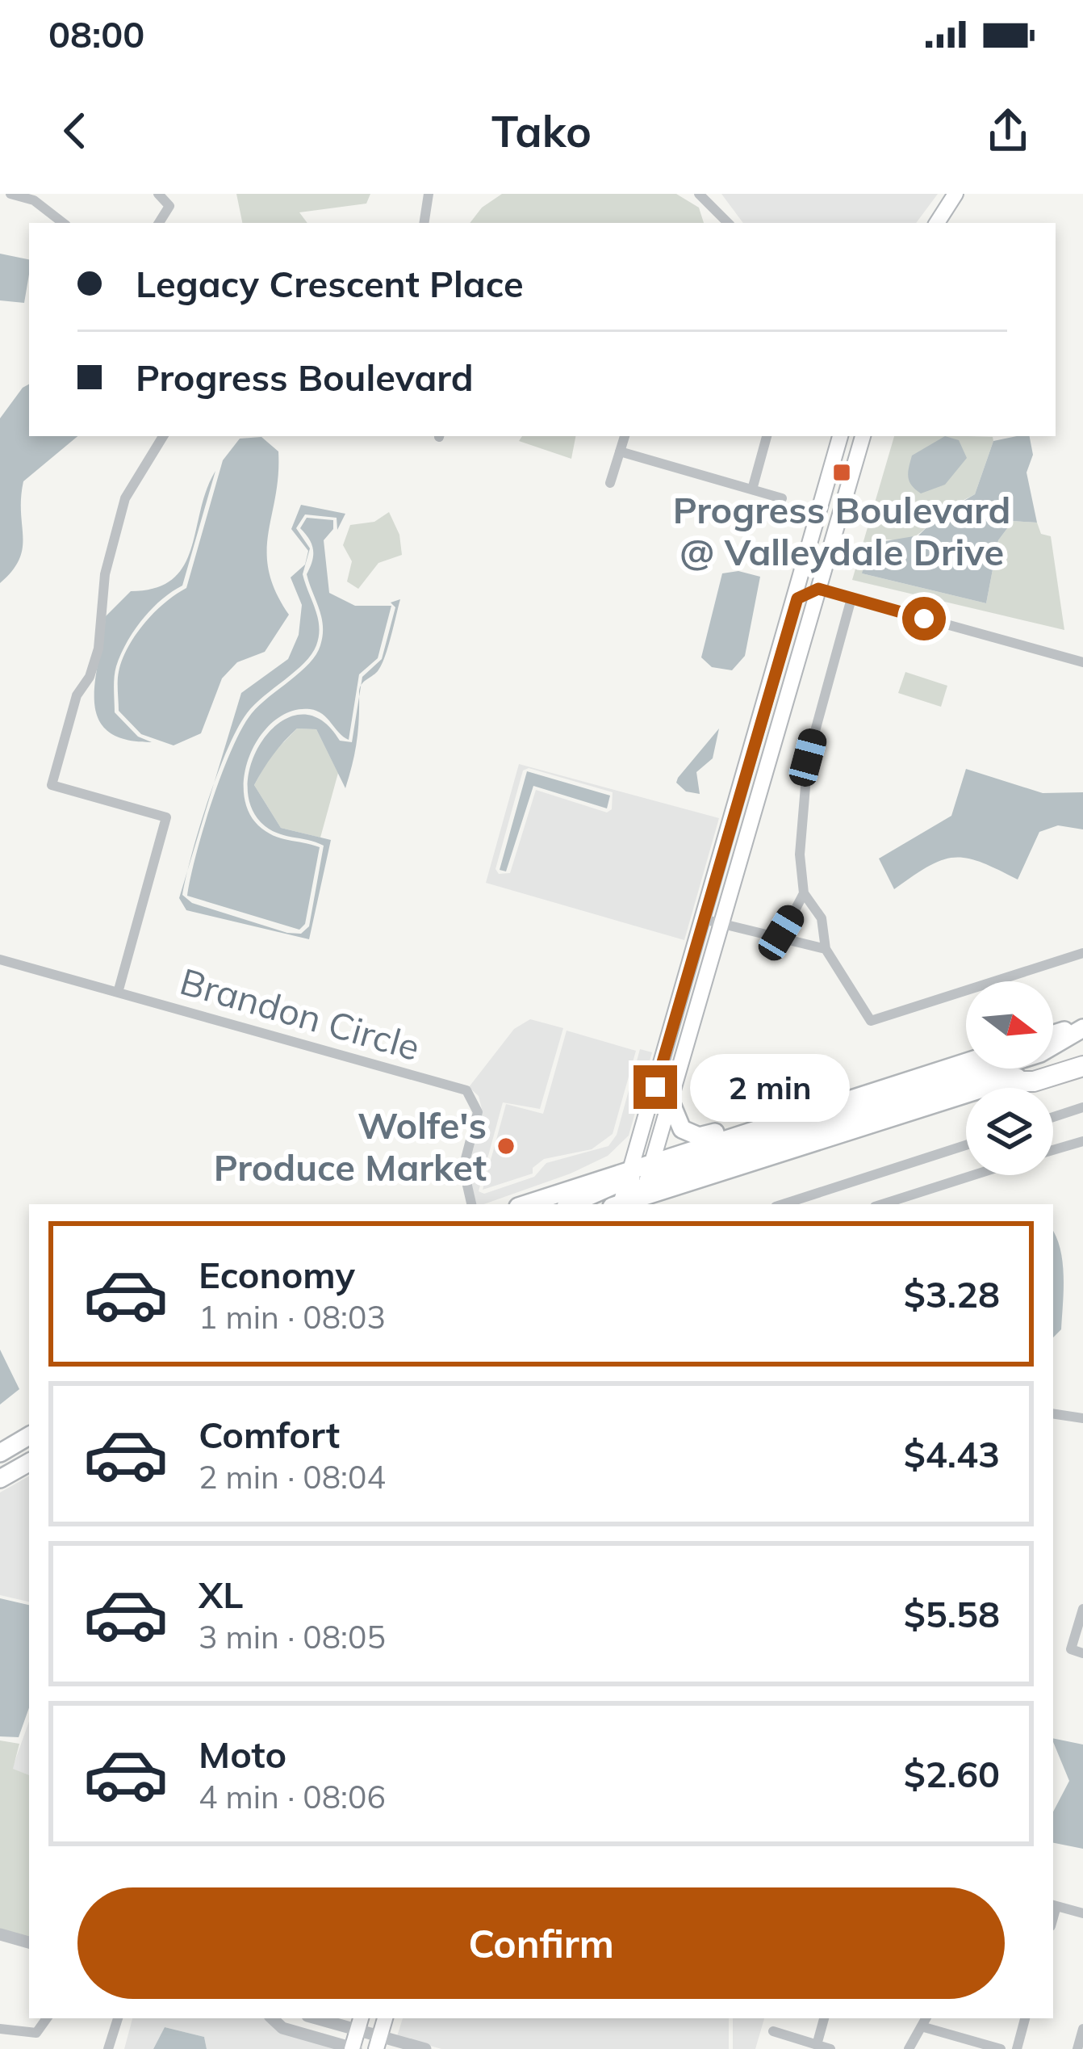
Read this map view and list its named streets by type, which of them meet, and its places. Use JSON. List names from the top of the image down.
{
  "streets": {
    "street": ["Brandon Circle"]
  },
  "places": {
    "transit": ["Progress Boulevard @ Valleydale Drive"],
    "other": ["Wolfe's Produce Market"]
  },
  "north": "right",
  "page": {
    "status": "08:00",
    "header": "Tako",
    "banner": ["Legacy Crescent Place", "Progress Boulevard"],
    "bubble": "2 min",
    "list": [
      {
        "name": "Economy",
        "note": "1 min · 08:03",
        "value": "$3.28"
      },
      {
        "name": "Comfort",
        "note": "2 min · 08:04",
        "value": "$4.43"
      },
      {
        "name": "XL",
        "note": "3 min · 08:05",
        "value": "$5.58"
      },
      {
        "name": "Moto",
        "note": "4 min · 08:06",
        "value": "$2.60"
      }
    ],
    "buttons": "Confirm"
  }
}
